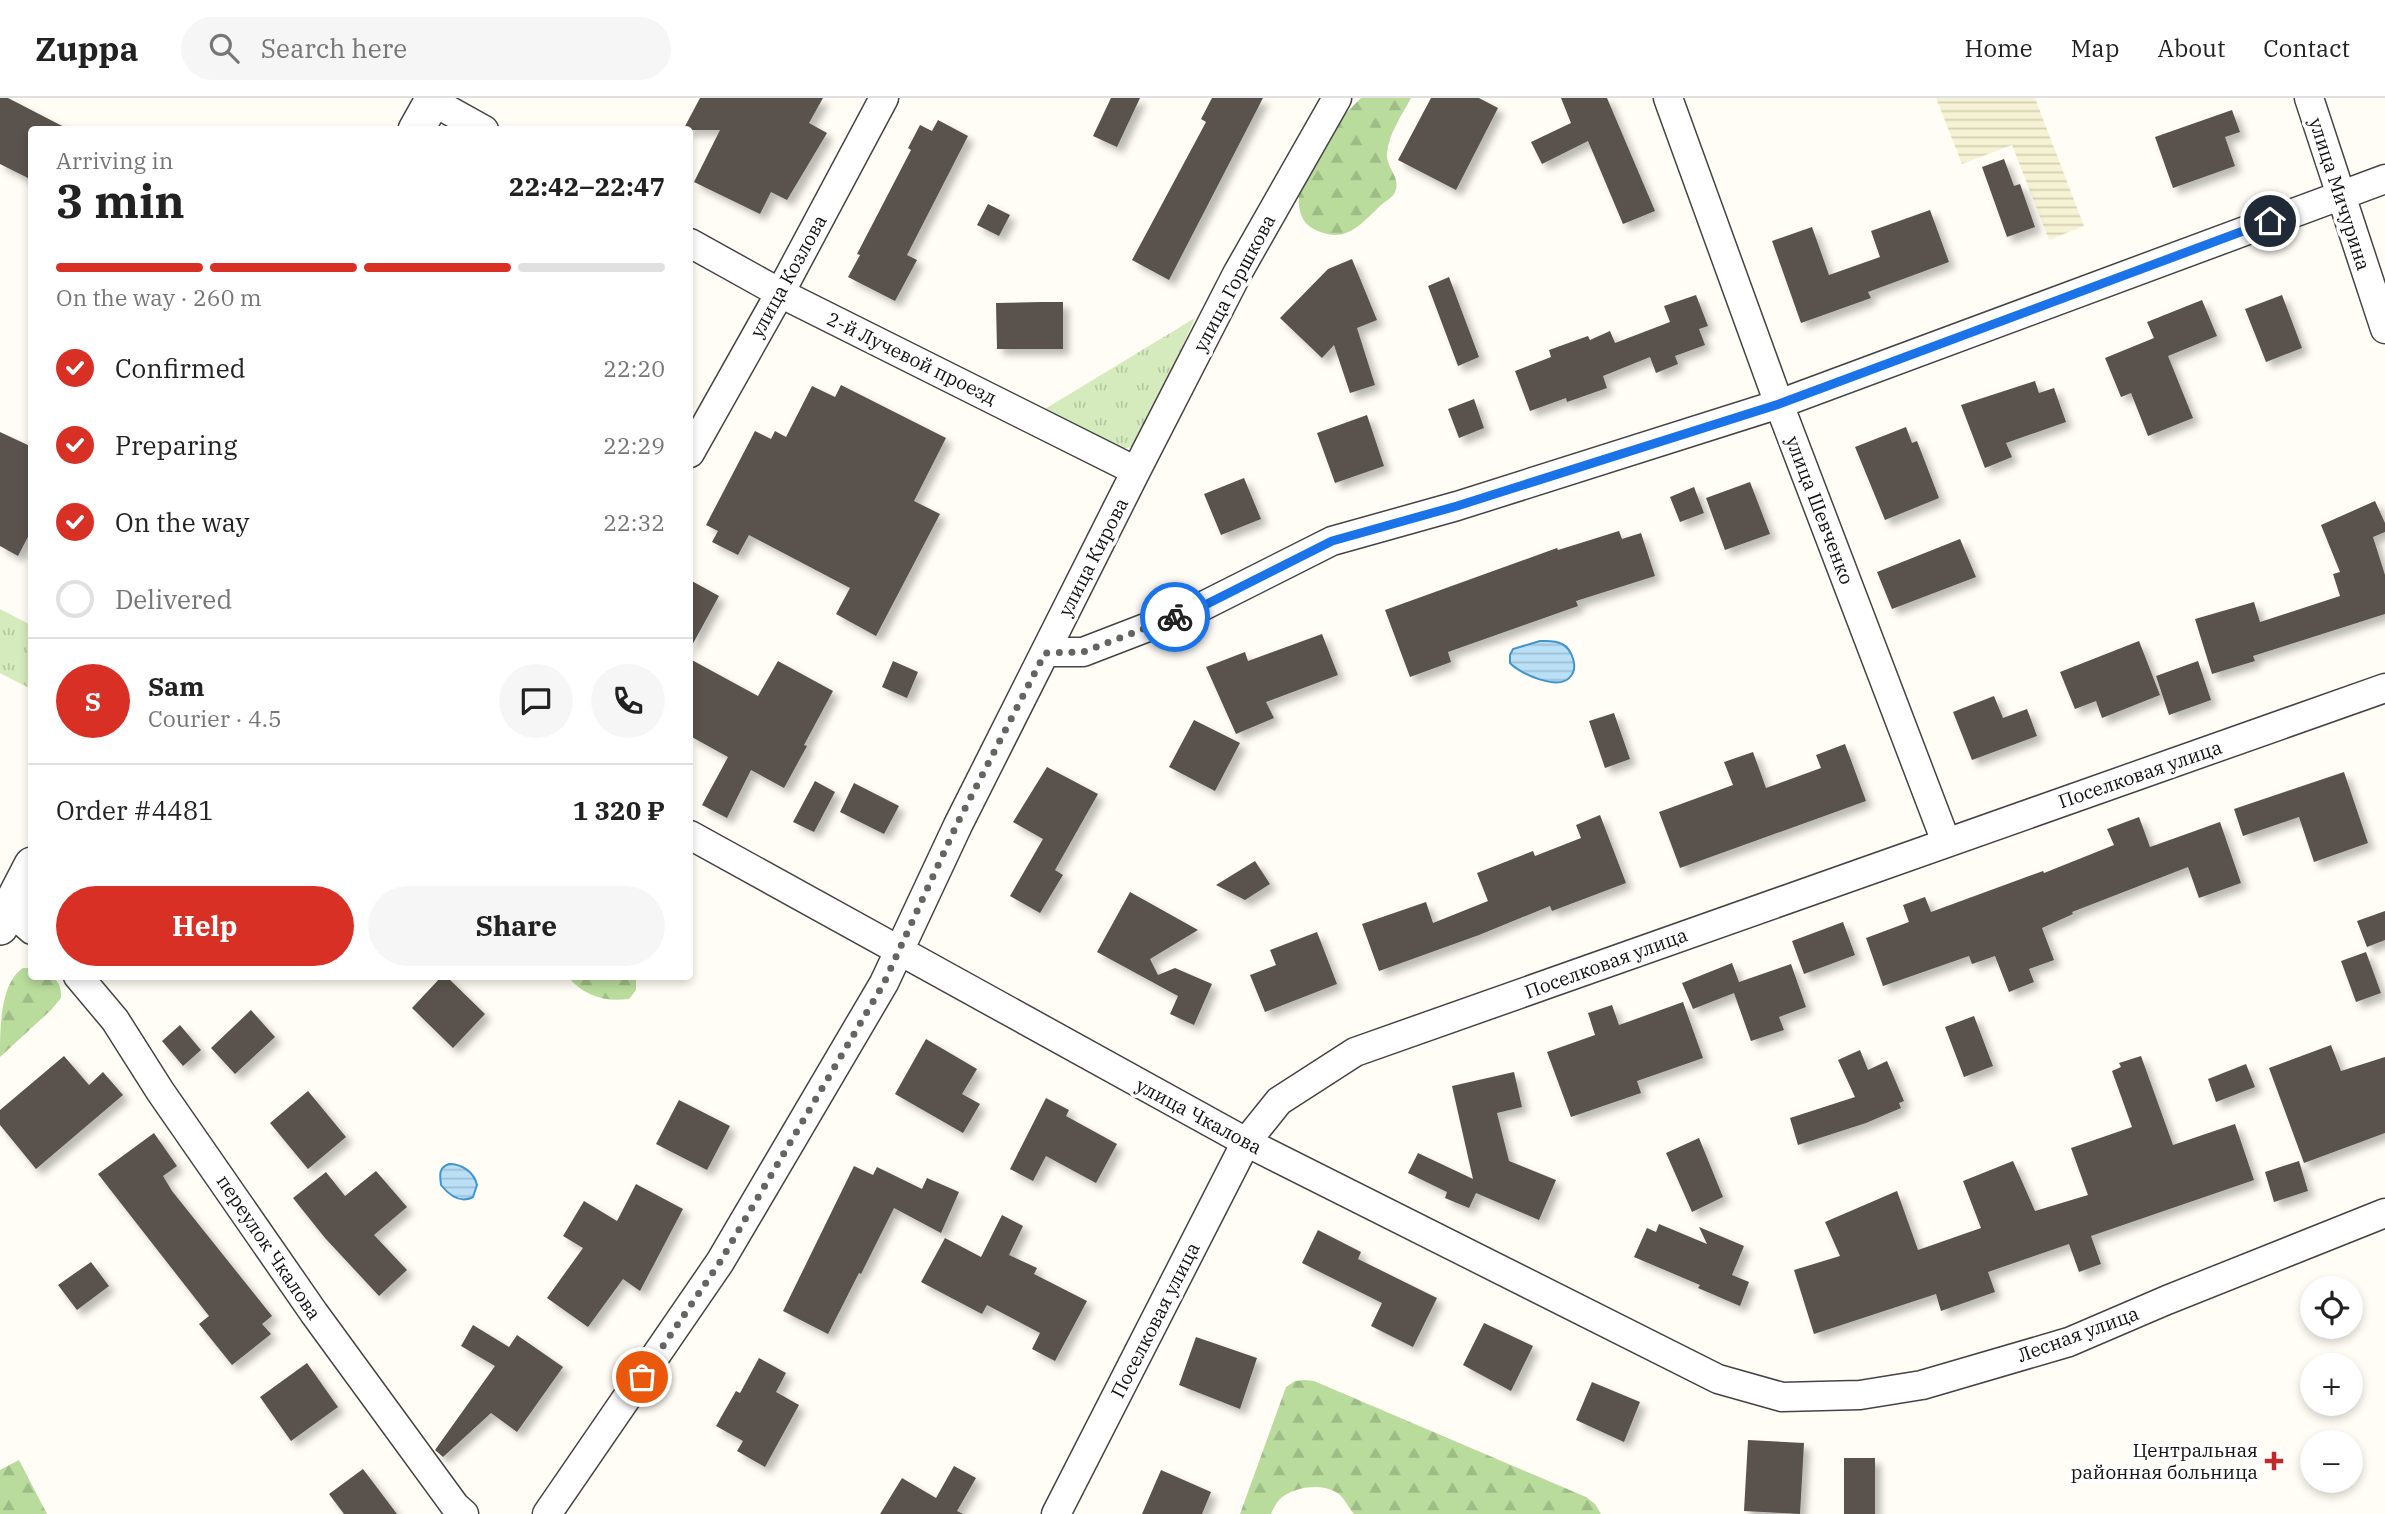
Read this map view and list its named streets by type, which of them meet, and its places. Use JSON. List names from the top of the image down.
{
  "streets": {
    "street": [
      "улица Мичурина",
      "улица Козлова",
      "улица Горшкова",
      "2-й Лучевой проезд",
      "улица Шевченко",
      "улица Кирова",
      "Поселковая улица",
      "улица Чкалова",
      "переулок Чкалова",
      "Лесная улица"
    ]
  },
  "crossings": [
    ["улица Козлова", "2-й Лучевой проезд"],
    ["улица Горшкова", "2-й Лучевой проезд"],
    ["улица Горшкова", "улица Кирова"],
    ["2-й Лучевой проезд", "улица Кирова"],
    ["улица Шевченко", "Поселковая улица"],
    ["улица Кирова", "улица Чкалова"],
    ["Поселковая улица", "улица Чкалова"],
    ["улица Чкалова", "Лесная улица"]
  ],
  "places": {
    "health": ["Центральная районная больница"]
  },
  "page": {
    "header": "Zuppa",
    "search": "Search here",
    "nav": [
      "Home",
      "Map",
      "About",
      "Contact"
    ],
    "heading": ["3 min", "Arriving in", "22:42–22:47"],
    "panel": [
      "Sam",
      "Courier · 4.5",
      "Order #4481",
      "1 320 ₽"
    ],
    "bar": "On the way · 260 m",
    "list": [
      ["Confirmed", "22:20"],
      ["Preparing", "22:29"],
      ["On the way", "22:32"],
      "Delivered"
    ],
    "round": "S",
    "buttons": ["Help", "Share"],
    "map_buttons": ["+", "−"]
  }
}
